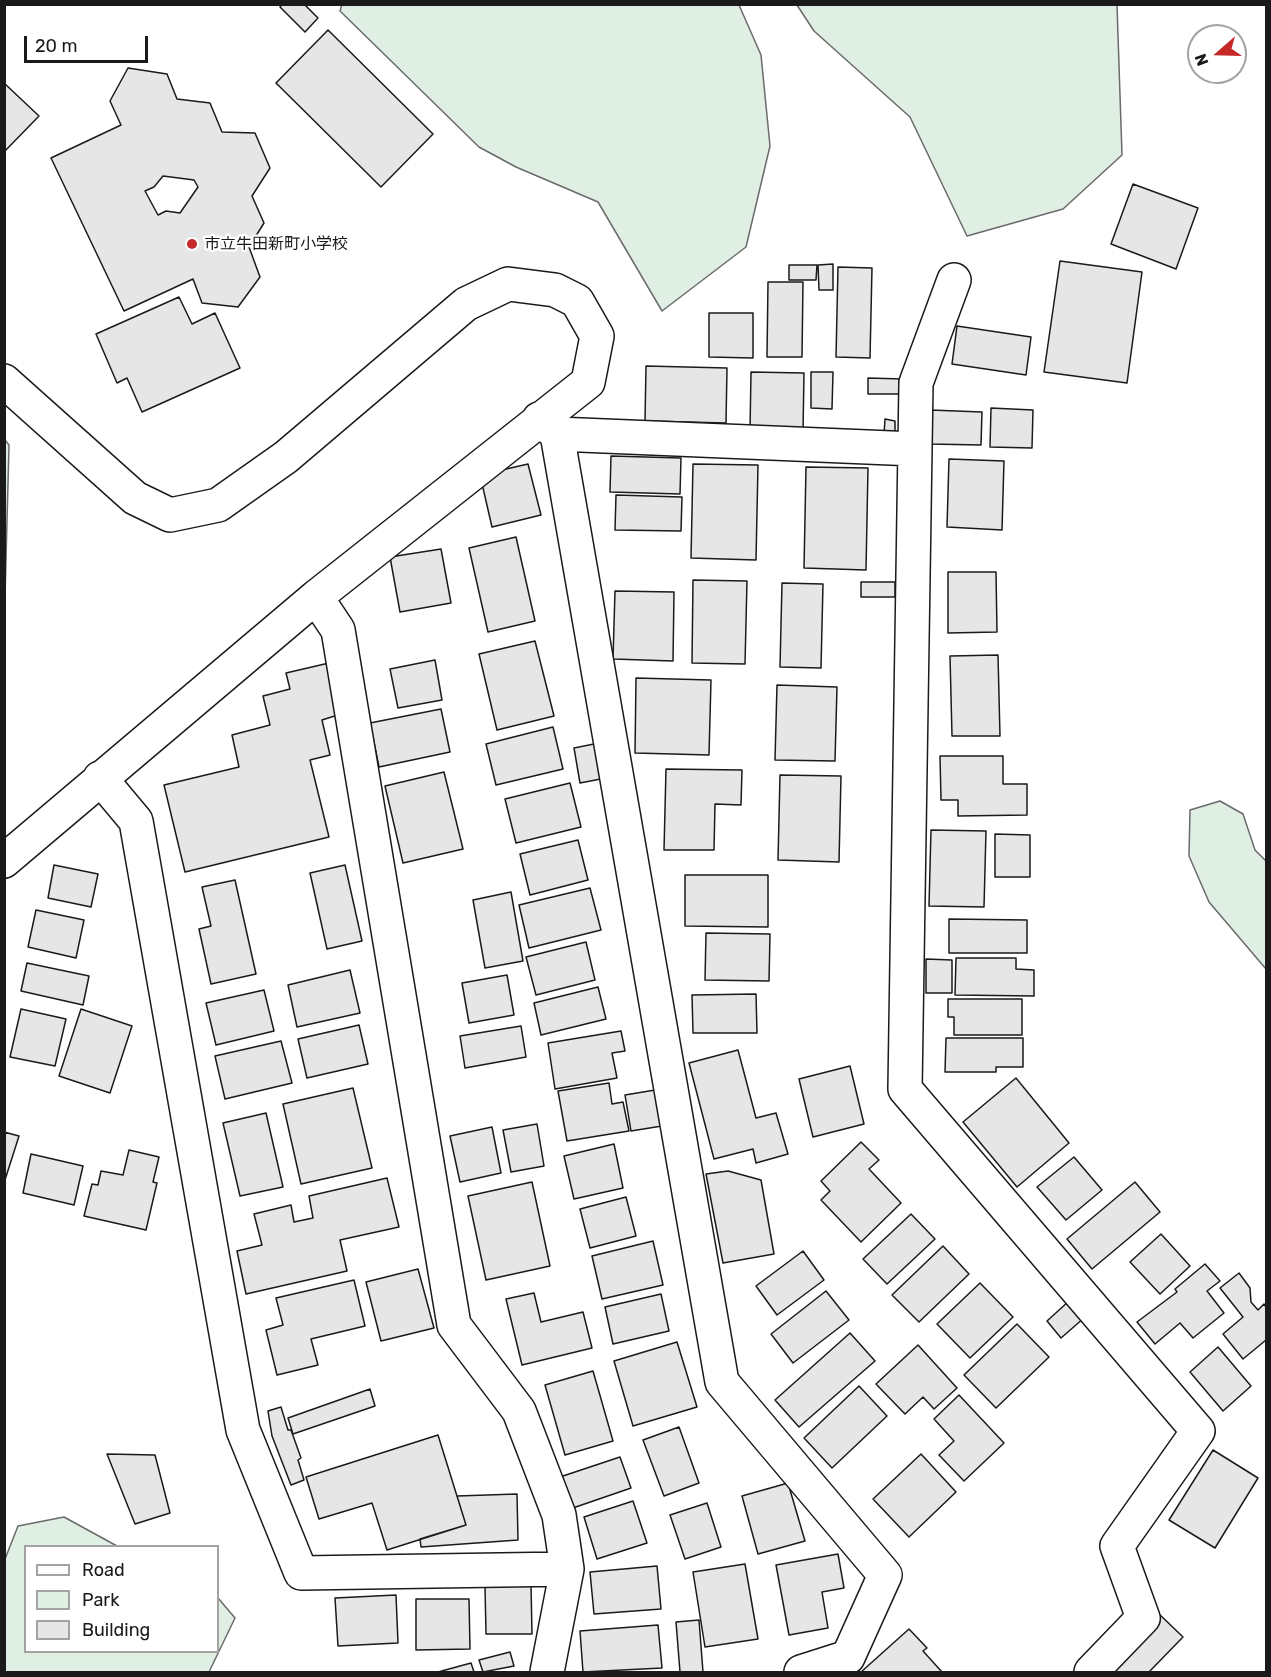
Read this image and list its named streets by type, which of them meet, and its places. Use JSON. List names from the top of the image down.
{
  "places": ["市立牛田新町小学校"],
  "legend": ["Road", "Park", "Building"],
  "scale_bar": "20 m",
  "north": "left"
}
